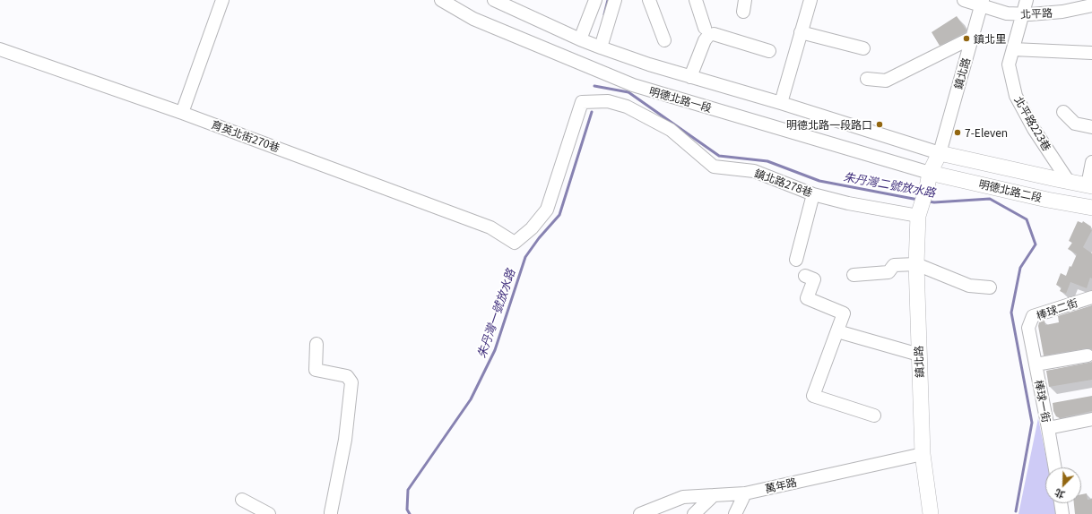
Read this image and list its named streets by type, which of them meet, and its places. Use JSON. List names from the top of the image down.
{
  "streets": {
    "main road": ["鎮北路", "明德北路二段"],
    "street": [
      "北平路",
      "明德北路一段",
      "北平路223巷",
      "育英北街270巷",
      "鎮北路278巷",
      "棒球二街",
      "棒球一街",
      "萬年路"
    ]
  },
  "crossings": [
    ["北平路", "鎮北路"],
    ["北平路", "北平路223巷"],
    ["鎮北路", "明德北路一段"],
    ["鎮北路", "鎮北路278巷"],
    ["鎮北路", "明德北路二段"],
    ["鎮北路", "萬年路"],
    ["明德北路一段", "明德北路二段"],
    ["北平路223巷", "明德北路二段"],
    ["育英北街270巷", "鎮北路278巷"],
    ["棒球二街", "棒球一街"]
  ],
  "water": ["朱丹灣二號放水路", "朱丹灣一號放水路"],
  "places": ["鎮北里", "明德北路一段路口", "7-Eleven"],
  "north": "bottom left"
}
